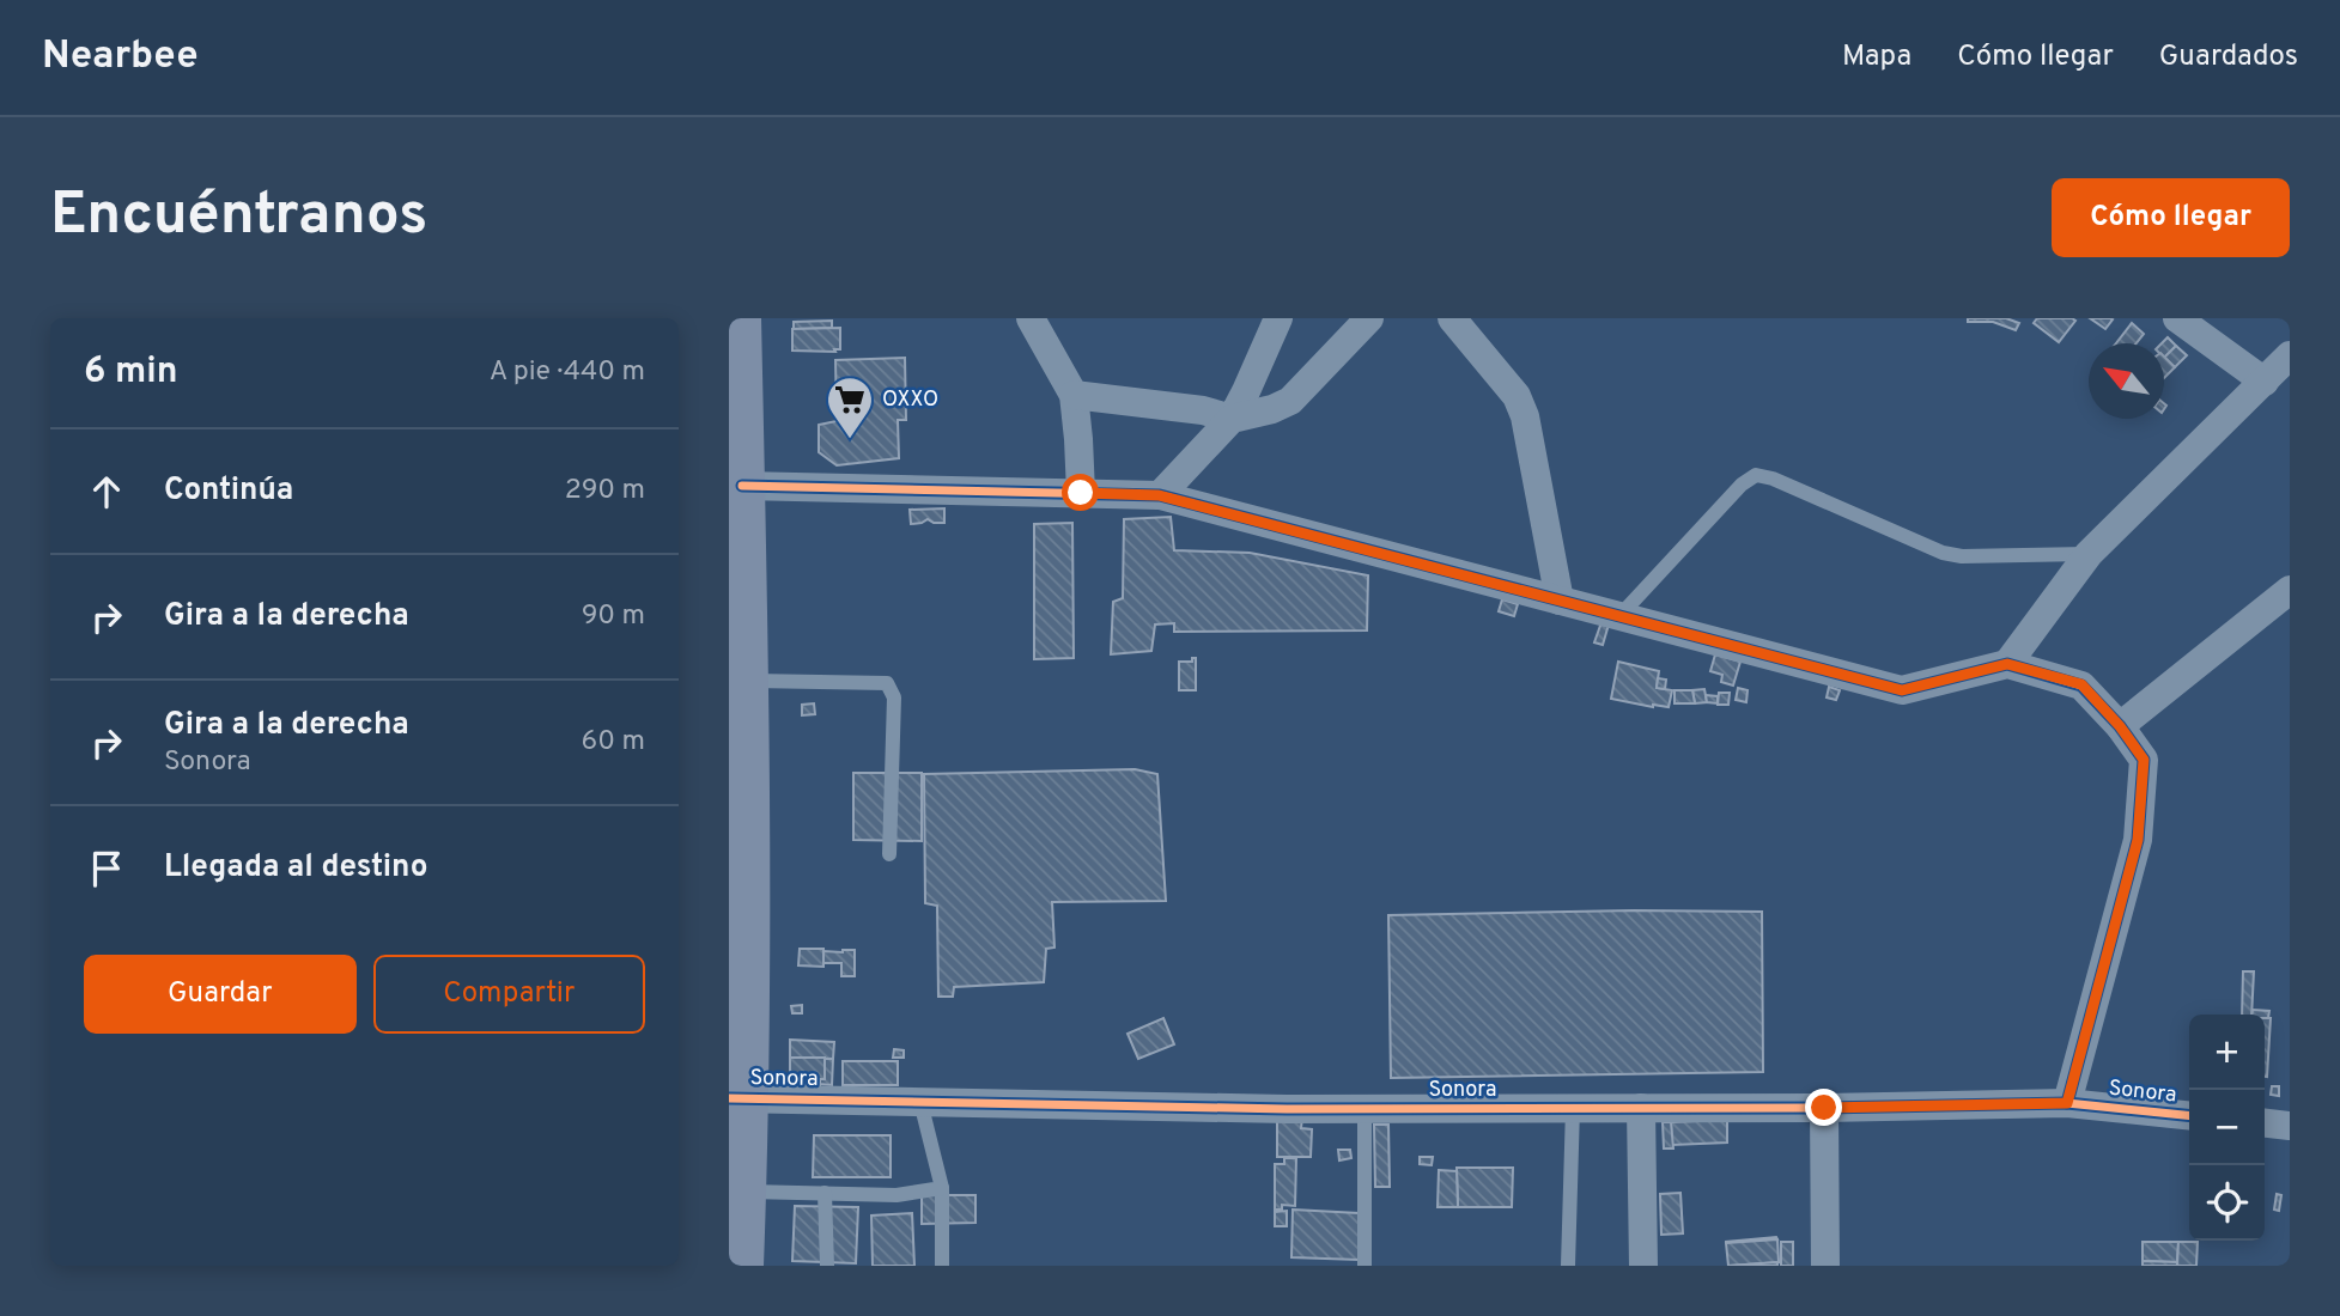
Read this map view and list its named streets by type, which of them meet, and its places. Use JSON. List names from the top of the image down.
{
  "streets": {
    "street": ["Sonora"]
  },
  "places": {
    "supermarket": ["OXXO"]
  },
  "north": "top left",
  "page": {
    "header": "Nearbee",
    "nav": ["Mapa", "Cómo llegar", "Guardados"],
    "buttons": [
      "Cómo llegar",
      ["Guardar", "Compartir"]
    ],
    "title": "Encuéntranos",
    "heading": ["6 min", "A pie · 440 m"],
    "list": [
      ["Continúa", "290 m"],
      ["Gira a la derecha", "90 m"],
      ["Gira a la derecha", "Sonora", "60 m"],
      "Llegada al destino"
    ],
    "map_buttons": ["+", "−"]
  }
}
